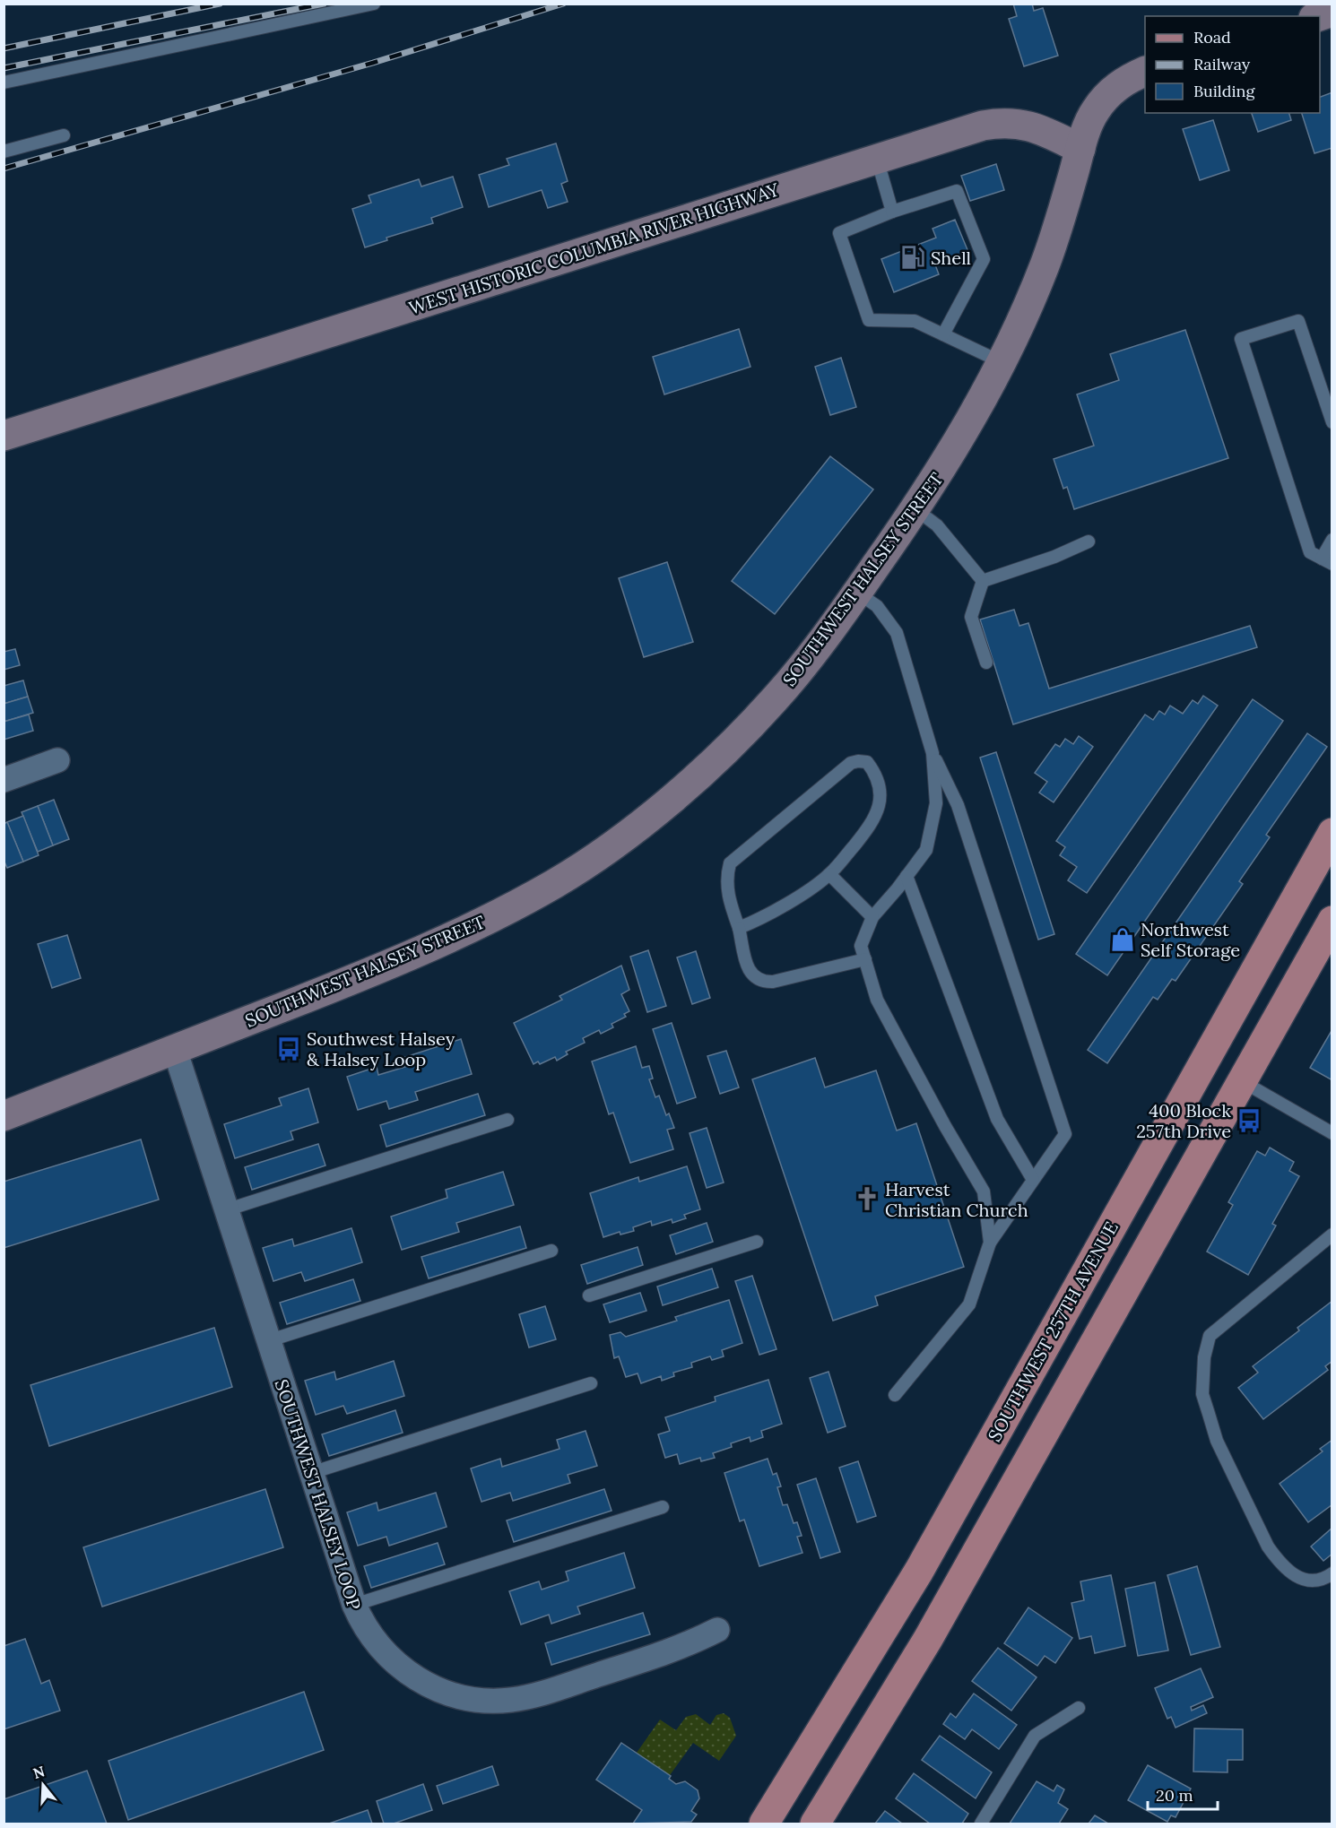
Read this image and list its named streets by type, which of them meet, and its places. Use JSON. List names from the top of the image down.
{
  "streets": {
    "main road": ["SOUTHWEST 257TH AVENUE"],
    "street": ["WEST HISTORIC COLUMBIA RIVER HIGHWAY", "SOUTHWEST HALSEY STREET", "SOUTHWEST HALSEY LOOP"]
  },
  "crossings": [
    ["WEST HISTORIC COLUMBIA RIVER HIGHWAY", "SOUTHWEST HALSEY STREET"],
    ["SOUTHWEST HALSEY STREET", "SOUTHWEST HALSEY LOOP"]
  ],
  "places": {
    "fuel station": ["Shell"],
    "shop": ["Northwest Self Storage"],
    "bus stop": ["Southwest Halsey & Halsey Loop", "400 Block 257th Drive"],
    "church": ["Harvest Christian Church"]
  },
  "legend": ["Road", "Railway", "Building"],
  "scale_bar": "20 m",
  "north": "top"
}
